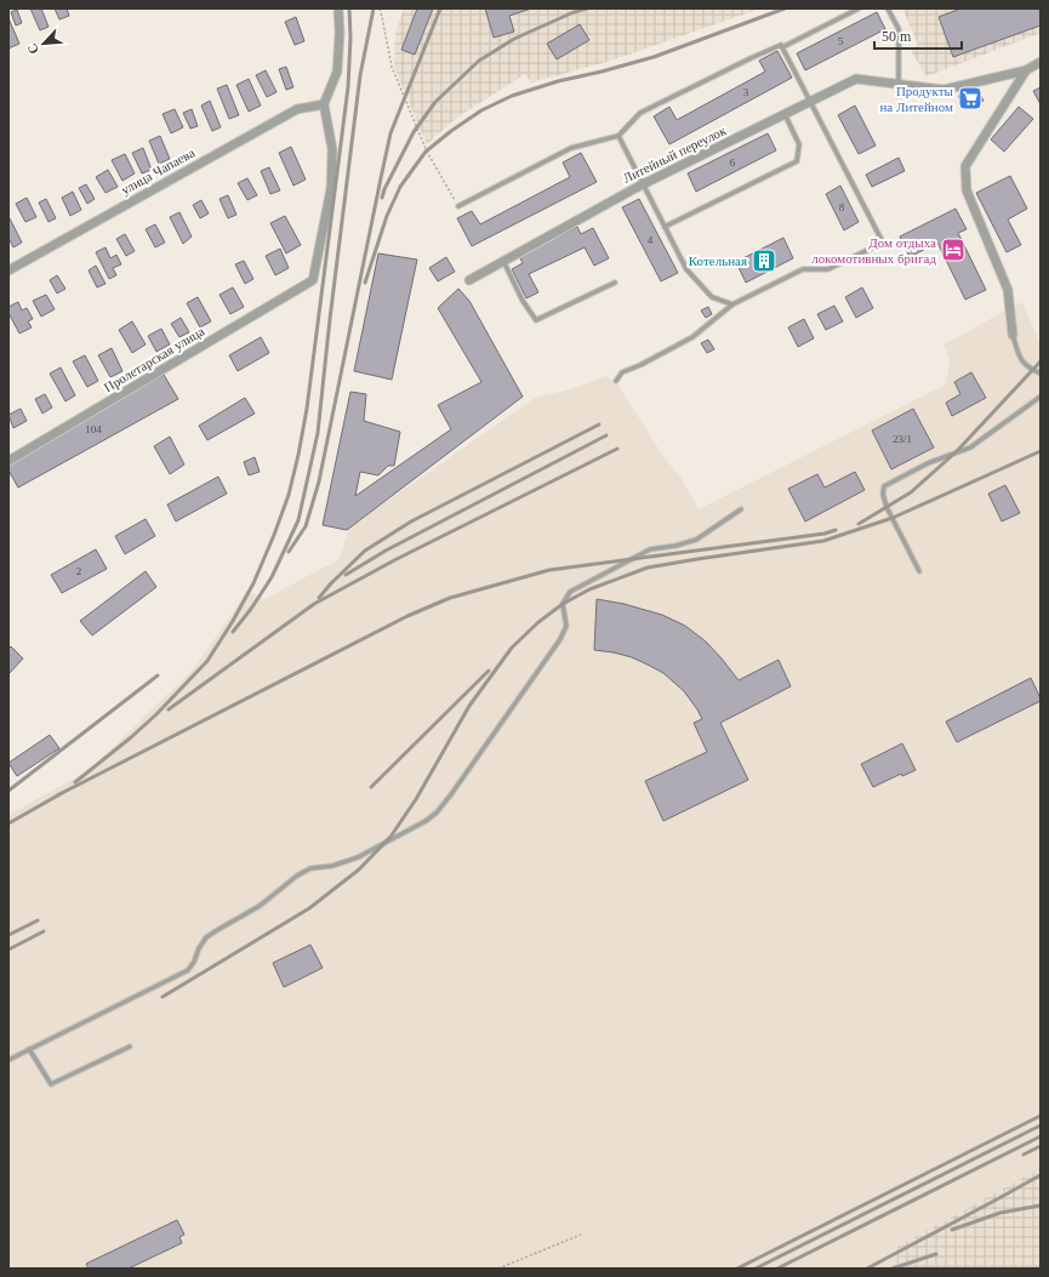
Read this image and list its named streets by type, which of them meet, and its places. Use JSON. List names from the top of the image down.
{
  "streets": {
    "street": ["Литейный переулок", "улица Чапаева", "Пролетарская улица"]
  },
  "crossings": [
    ["улица Чапаева", "Пролетарская улица"]
  ],
  "places": {
    "supermarket": ["Продукты на Литейном"],
    "hotel": ["Дом отдыха локомотивных бригад"],
    "building": ["Котельная"]
  },
  "house_numbers": [
    "5",
    "3",
    "6",
    "8",
    "4",
    "104",
    "23/1",
    "2"
  ],
  "scale_bar": "50 m",
  "north": "bottom left"
}
